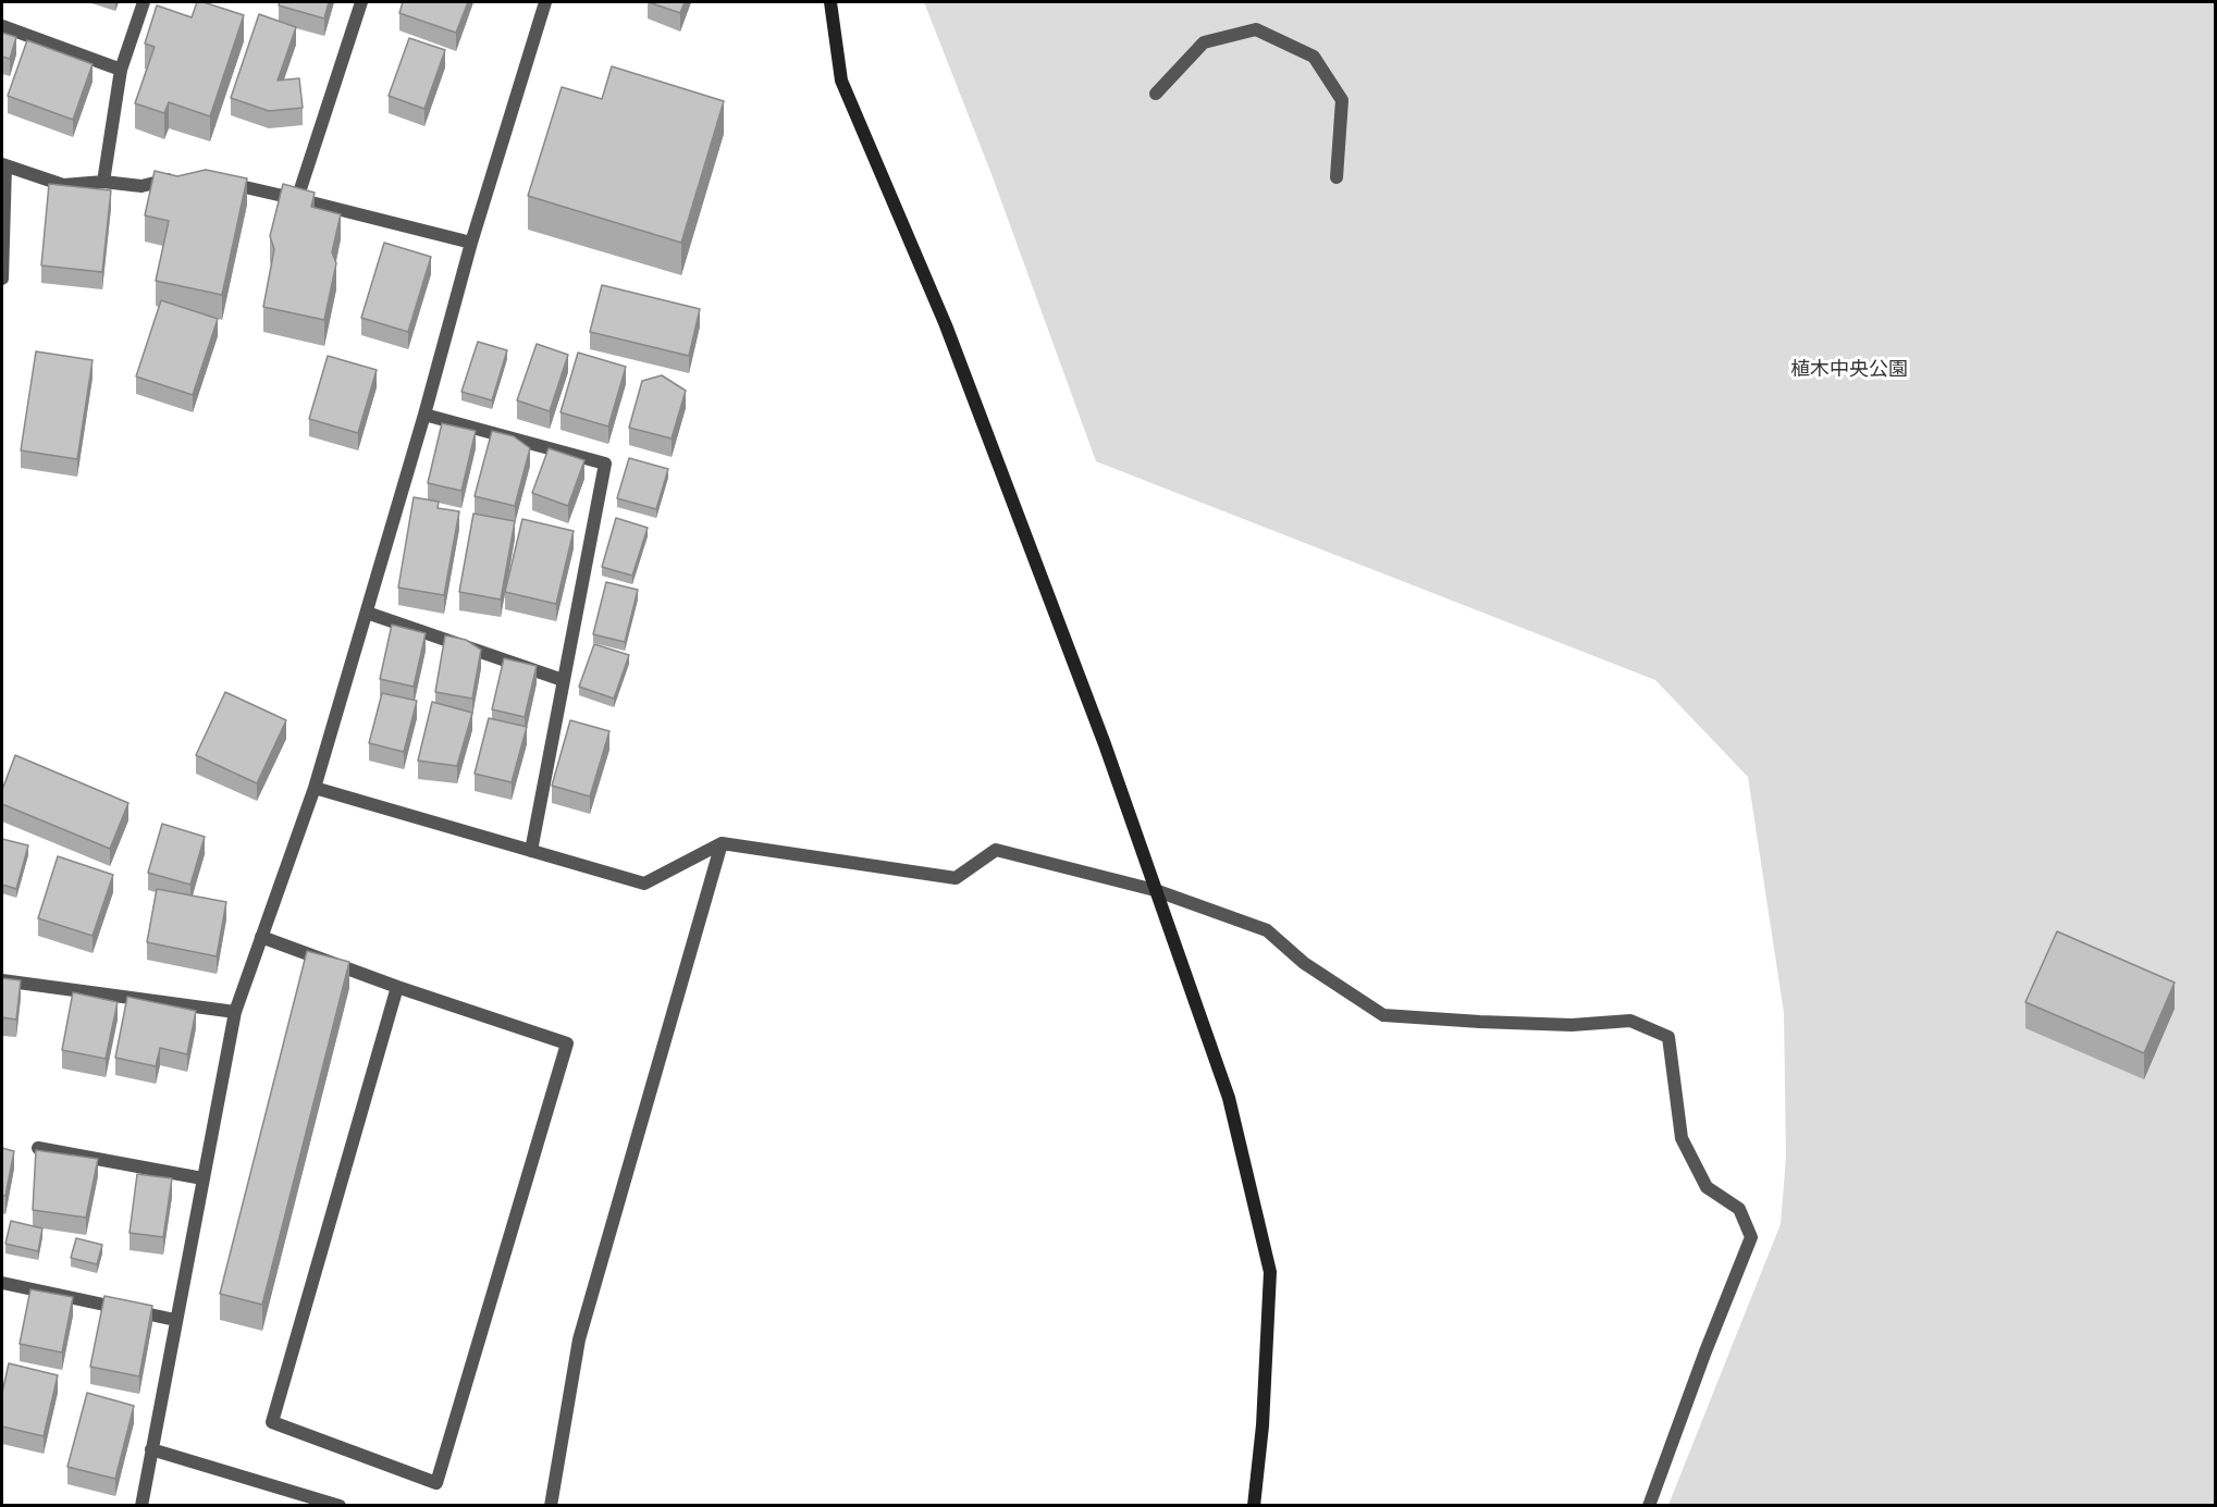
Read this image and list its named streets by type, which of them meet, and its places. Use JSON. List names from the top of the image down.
{
  "parks": ["植木中央公園"]
}
